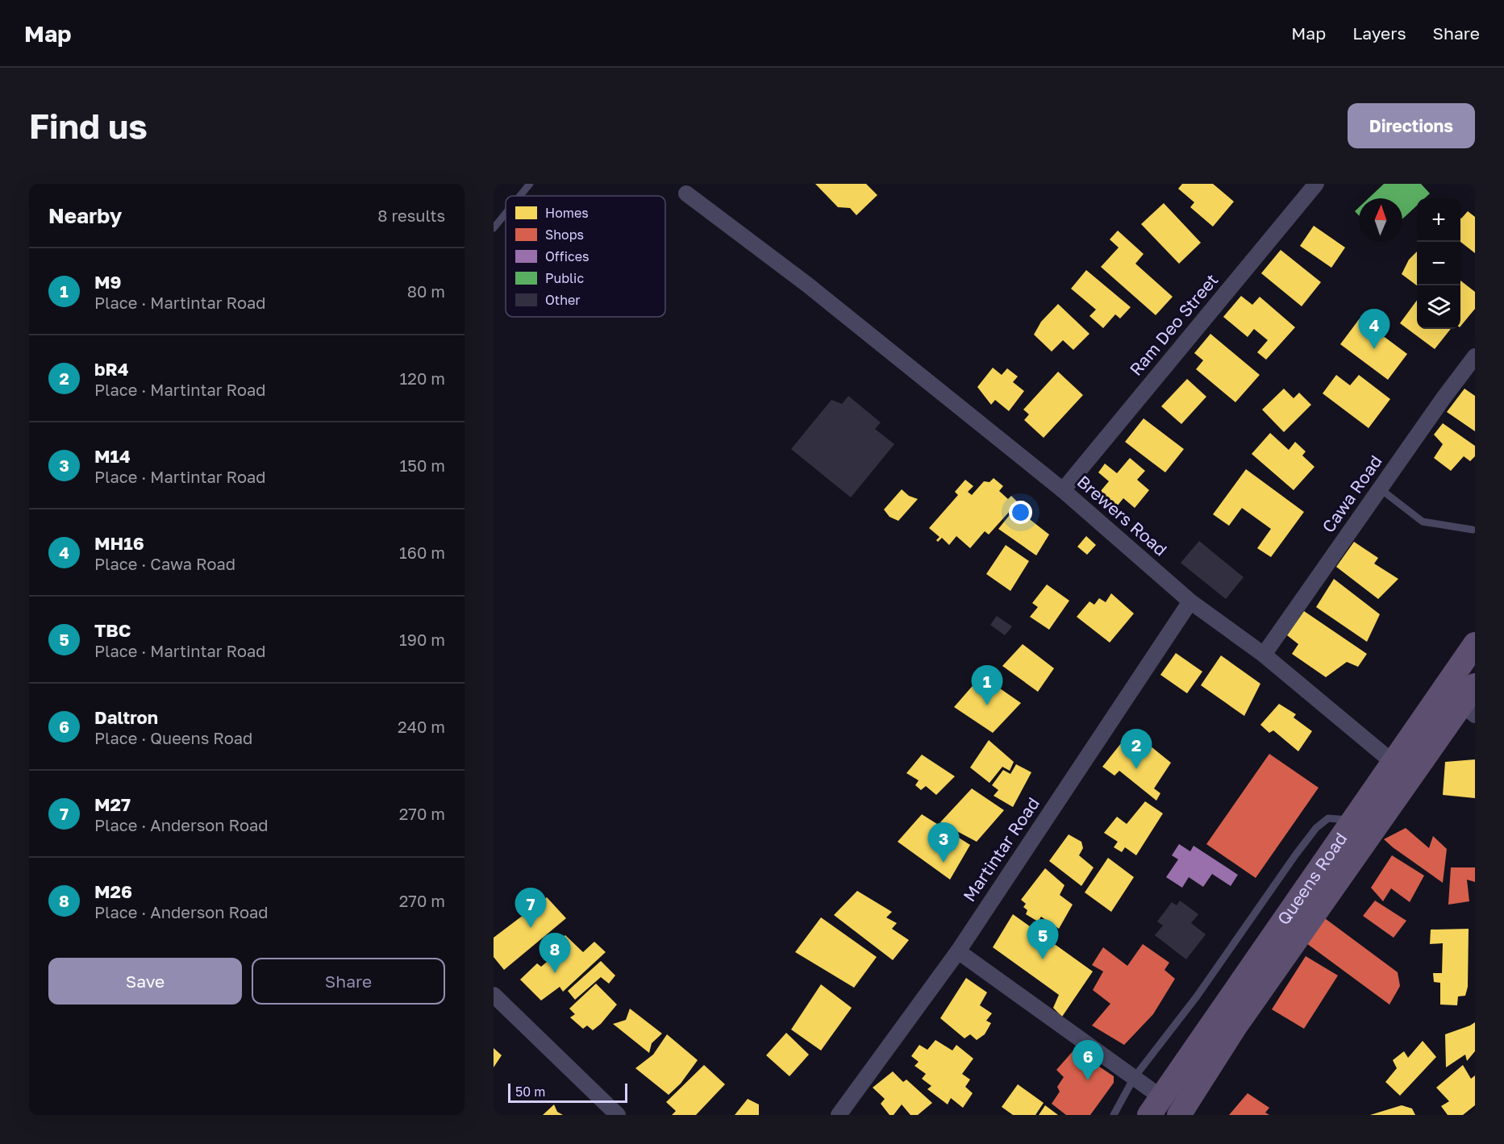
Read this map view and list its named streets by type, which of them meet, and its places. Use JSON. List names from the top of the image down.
{
  "streets": {
    "main road": ["Queens Road"],
    "street": [
      "Ram Deo Street",
      "Cawa Road",
      "Brewers Road",
      "Martintar Road"
    ]
  },
  "crossings": [
    ["Ram Deo Street", "Brewers Road"],
    ["Cawa Road", "Brewers Road"],
    ["Brewers Road", "Martintar Road"],
    ["Brewers Road", "Queens Road"]
  ],
  "legend": [
    "Homes",
    "Shops",
    "Offices",
    "Public",
    "Other"
  ],
  "scale_bar": "50 m",
  "north": "top",
  "page": {
    "header": "Map",
    "nav": ["Map", "Layers", "Share"],
    "buttons": [
      "Directions",
      ["Save", "Share"]
    ],
    "title": "Find us",
    "heading": ["Nearby", "8 results"],
    "map_buttons": ["+", "−"],
    "list": [
      {
        "mark": "1",
        "name": "M9",
        "note": "Place · Martintar Road",
        "value": "80 m"
      },
      {
        "mark": "2",
        "name": "bR4",
        "note": "Place · Martintar Road",
        "value": "120 m"
      },
      {
        "mark": "3",
        "name": "M14",
        "note": "Place · Martintar Road",
        "value": "150 m"
      },
      {
        "mark": "4",
        "name": "MH16",
        "note": "Place · Cawa Road",
        "value": "160 m"
      },
      {
        "mark": "5",
        "name": "TBC",
        "note": "Place · Martintar Road",
        "value": "190 m"
      },
      {
        "mark": "6",
        "name": "Daltron",
        "note": "Place · Queens Road",
        "value": "240 m"
      },
      {
        "mark": "7",
        "name": "M27",
        "note": "Place · Anderson Road",
        "value": "270 m"
      },
      {
        "mark": "8",
        "name": "M26",
        "note": "Place · Anderson Road",
        "value": "270 m"
      }
    ],
    "pins": [
      "4",
      "1",
      "2",
      "3",
      "7",
      "5",
      "8",
      "6"
    ],
    "scale": "50 m"
  }
}
